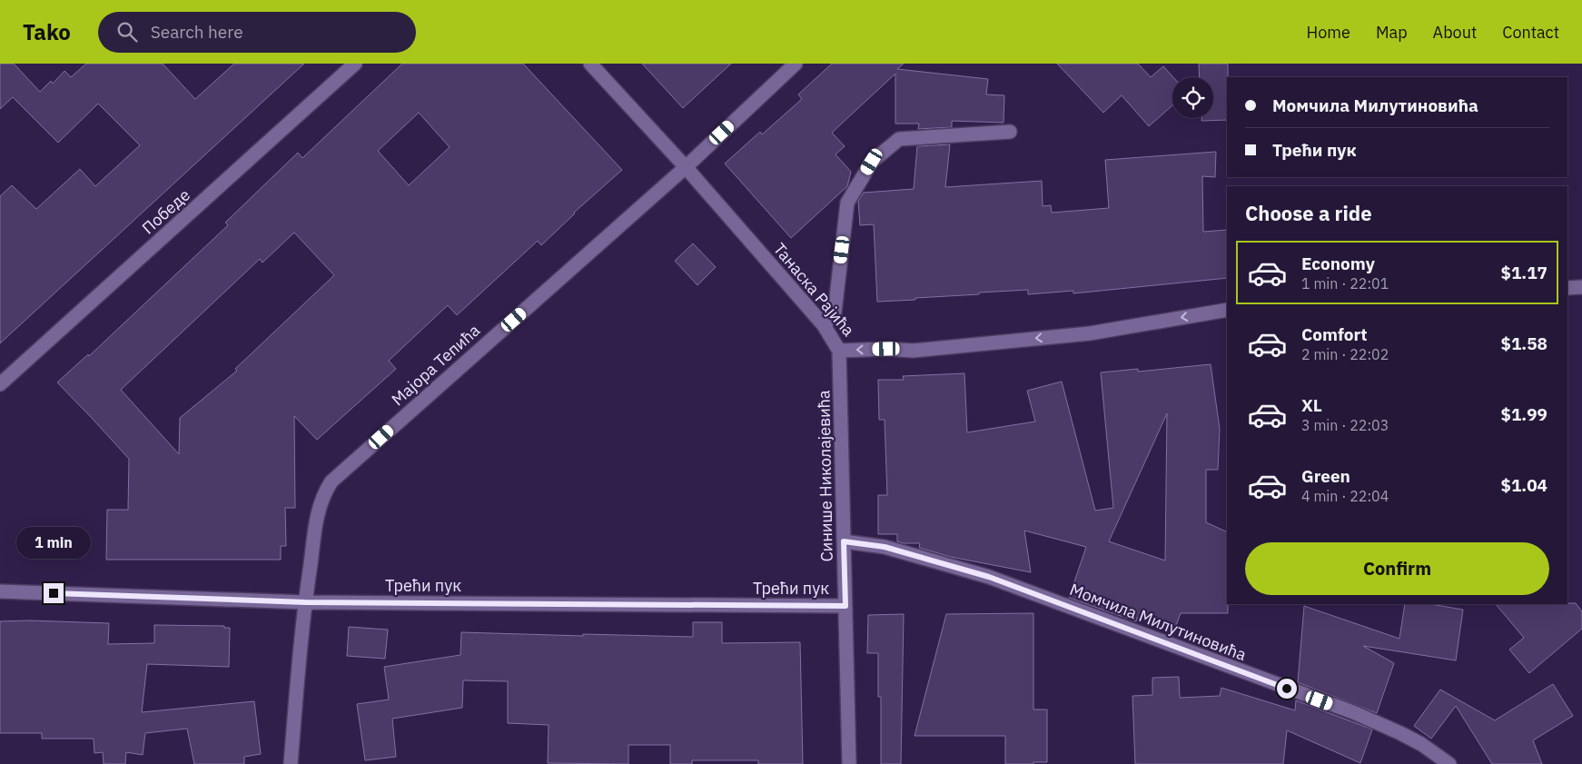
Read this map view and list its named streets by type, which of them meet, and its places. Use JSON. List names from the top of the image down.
{
  "streets": {
    "street": [
      "Победе",
      "Танаска Рајића",
      "Мајора Тепића",
      "Синише Николајевића",
      "Трећи пук",
      "Момчила Милутиновића"
    ]
  },
  "crossings": [
    ["Танаска Рајића", "Мајора Тепића"],
    ["Танаска Рајића", "Синише Николајевића"],
    ["Мајора Тепића", "Трећи пук"],
    ["Синише Николајевића", "Трећи пук"],
    ["Синише Николајевића", "Момчила Милутиновића"]
  ],
  "one_way": ["Танаска Рајића"],
  "page": {
    "header": "Tako",
    "search": "Search here",
    "nav": [
      "Home",
      "Map",
      "About",
      "Contact"
    ],
    "banner": ["Момчила Милутиновића", "Трећи пук"],
    "heading": "Choose a ride",
    "list": [
      {
        "name": "Economy",
        "note": "1 min · 22:01",
        "value": "$1.17"
      },
      {
        "name": "Comfort",
        "note": "2 min · 22:02",
        "value": "$1.58"
      },
      {
        "name": "XL",
        "note": "3 min · 22:03",
        "value": "$1.99"
      },
      {
        "name": "Green",
        "note": "4 min · 22:04",
        "value": "$1.04"
      }
    ],
    "bubble": "1 min",
    "buttons": "Confirm"
  }
}
